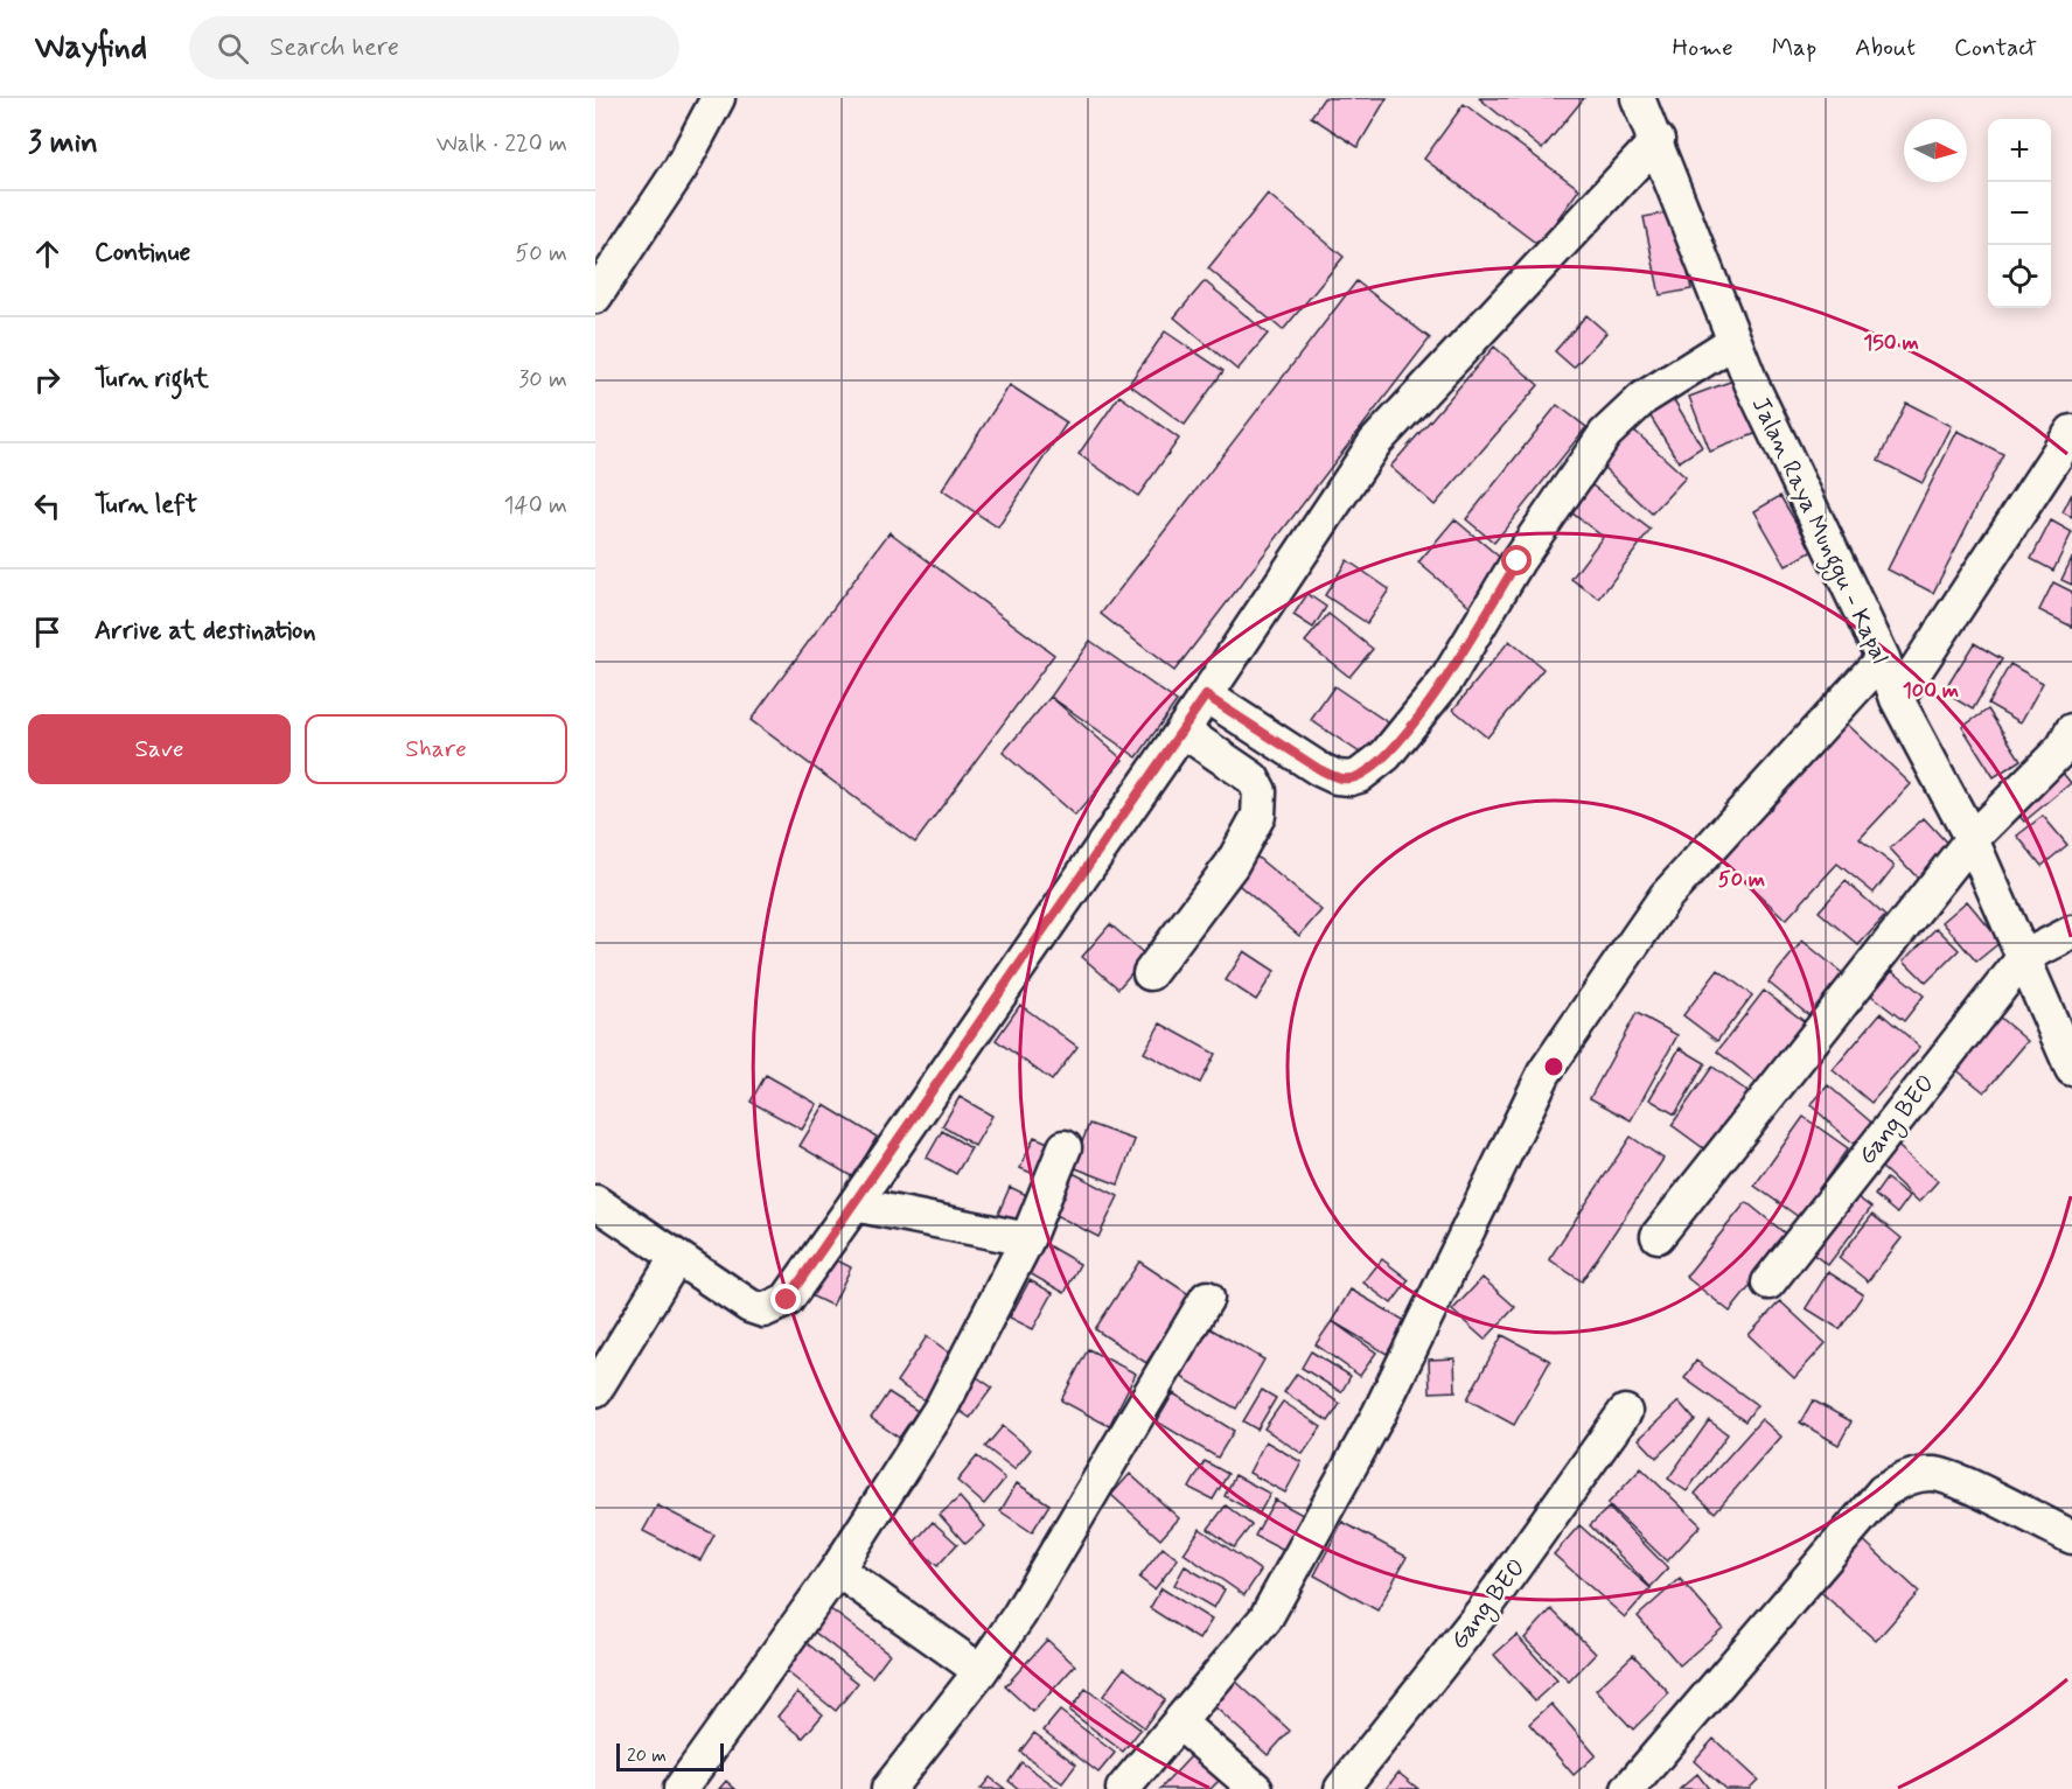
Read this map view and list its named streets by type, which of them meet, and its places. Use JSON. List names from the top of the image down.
{
  "streets": {
    "street": ["Jalan Raya Munggu - Kapal", "Gang BEO"]
  },
  "crossings": [
    ["Jalan Raya Munggu - Kapal", "Gang BEO"]
  ],
  "scale_bar": "20 m",
  "north": "right",
  "page": {
    "header": "Wayfind",
    "search": "Search here",
    "nav": [
      "Home",
      "Map",
      "About",
      "Contact"
    ],
    "heading": ["3 min", "Walk · 220 m"],
    "map_buttons": ["+", "−"],
    "list": [
      ["Continue", "50 m"],
      ["Turn right", "30 m"],
      ["Turn left", "140 m"],
      "Arrive at destination"
    ],
    "buttons": ["Save", "Share"],
    "scale": "20 m"
  },
  "rings": ["150 m", "100 m", "50 m"]
}
